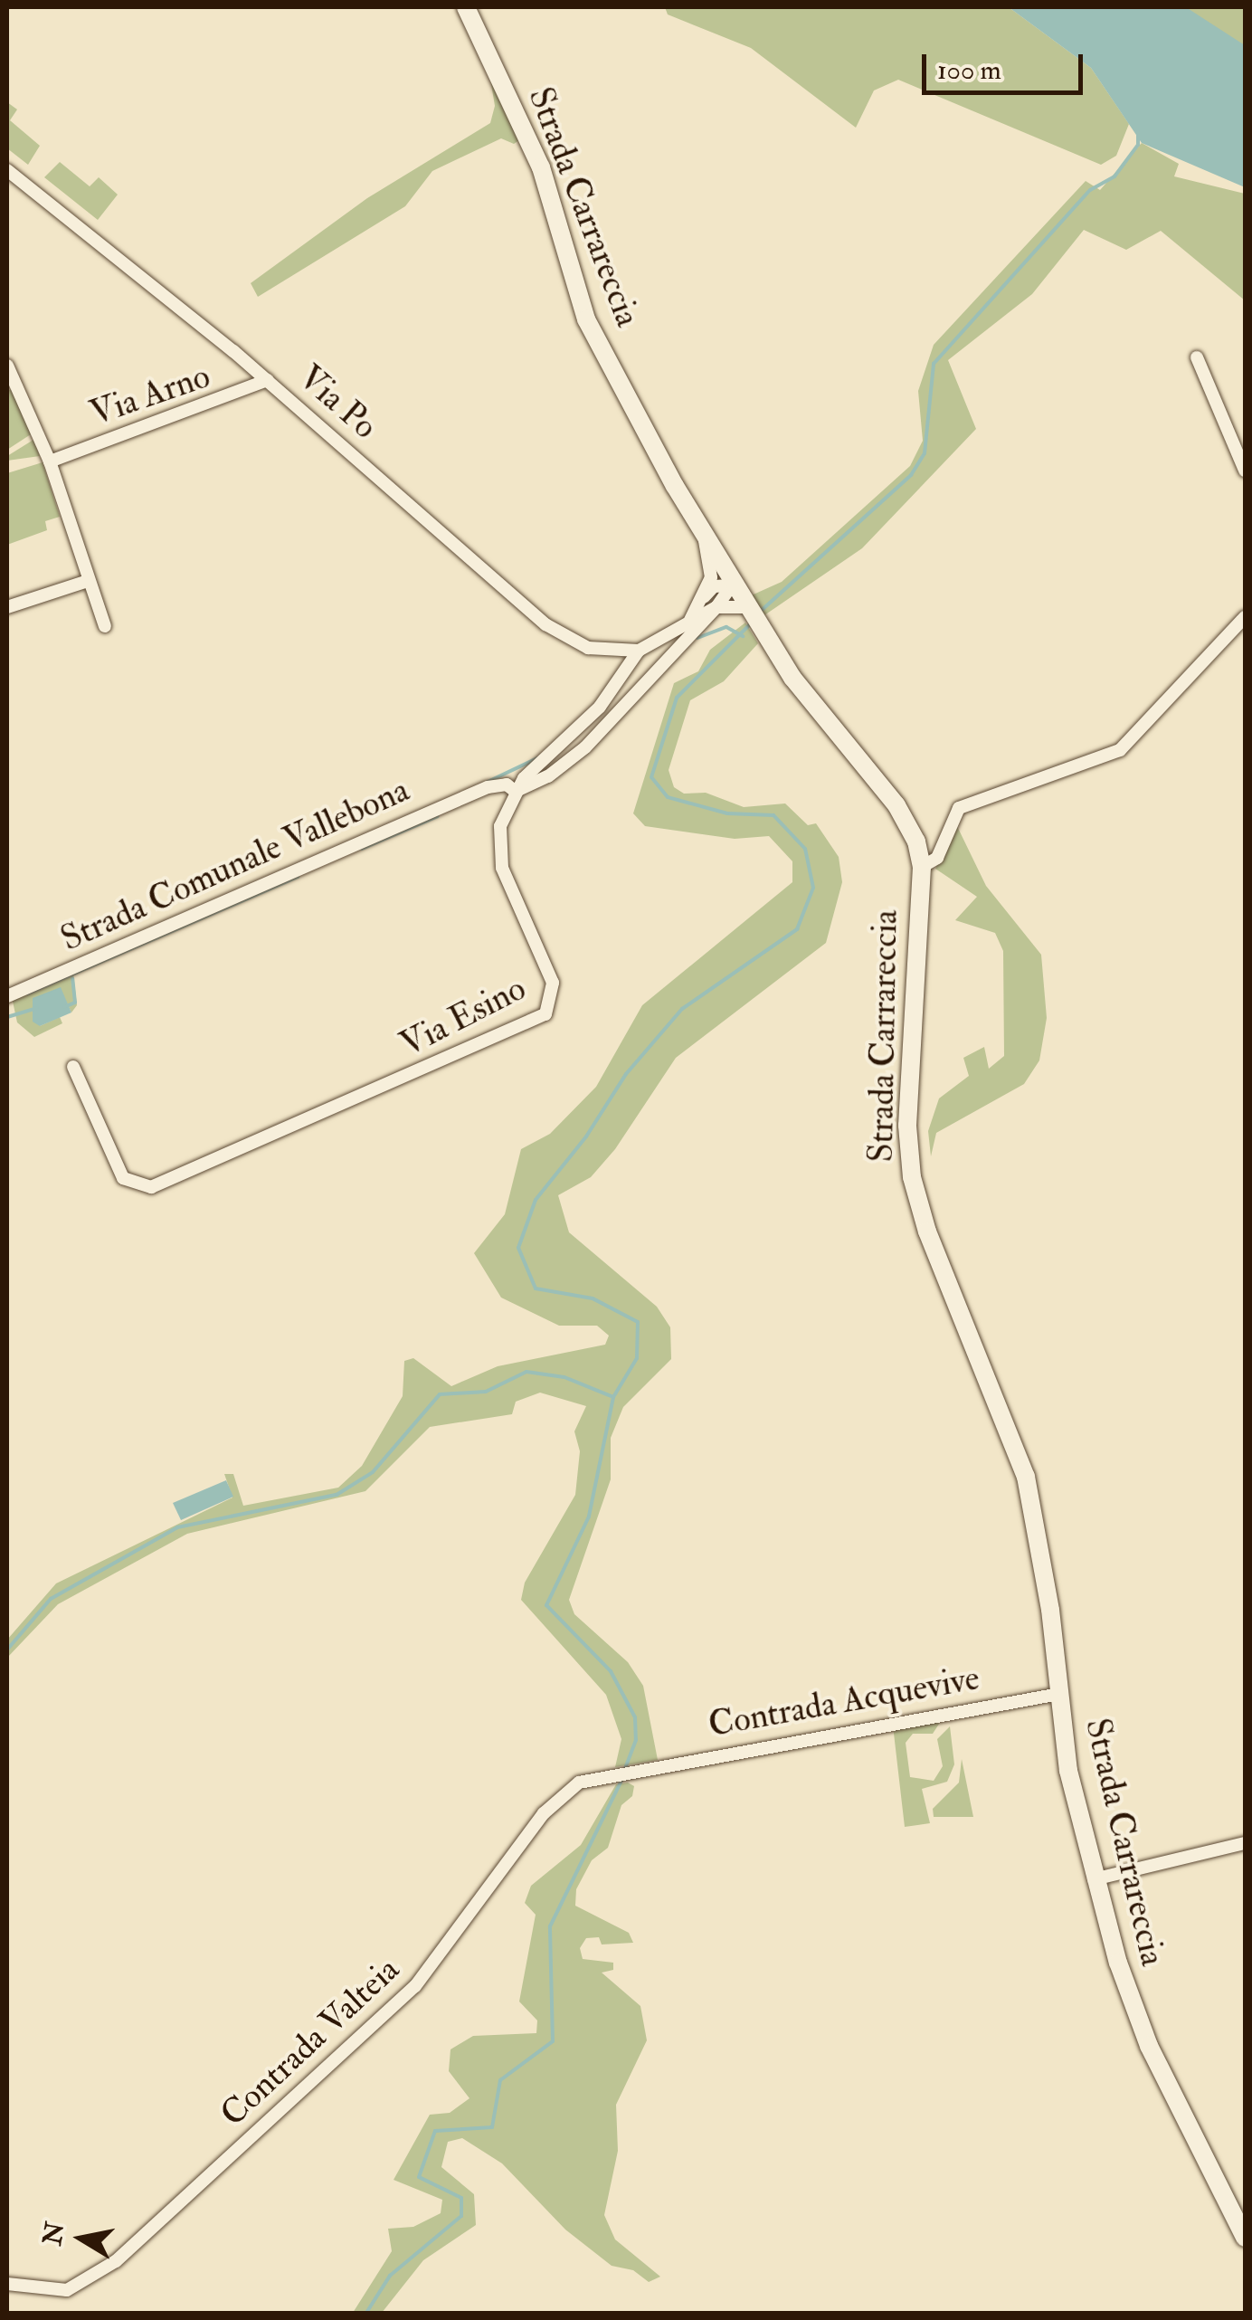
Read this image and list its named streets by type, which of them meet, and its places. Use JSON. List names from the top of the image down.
{
  "streets": {
    "main road": ["Strada Carrareccia"],
    "street": [
      "Via Arno",
      "Via Po",
      "Strada Comunale Vallebona",
      "Via Esino",
      "Contrada Acquevive",
      "Contrada Valteia"
    ]
  },
  "crossings": [
    ["Strada Carrareccia", "Contrada Acquevive"],
    ["Via Arno", "Via Po"],
    ["Strada Comunale Vallebona", "Via Esino"],
    ["Contrada Acquevive", "Contrada Valteia"]
  ],
  "scale_bar": "100 m",
  "north": "left"
}
